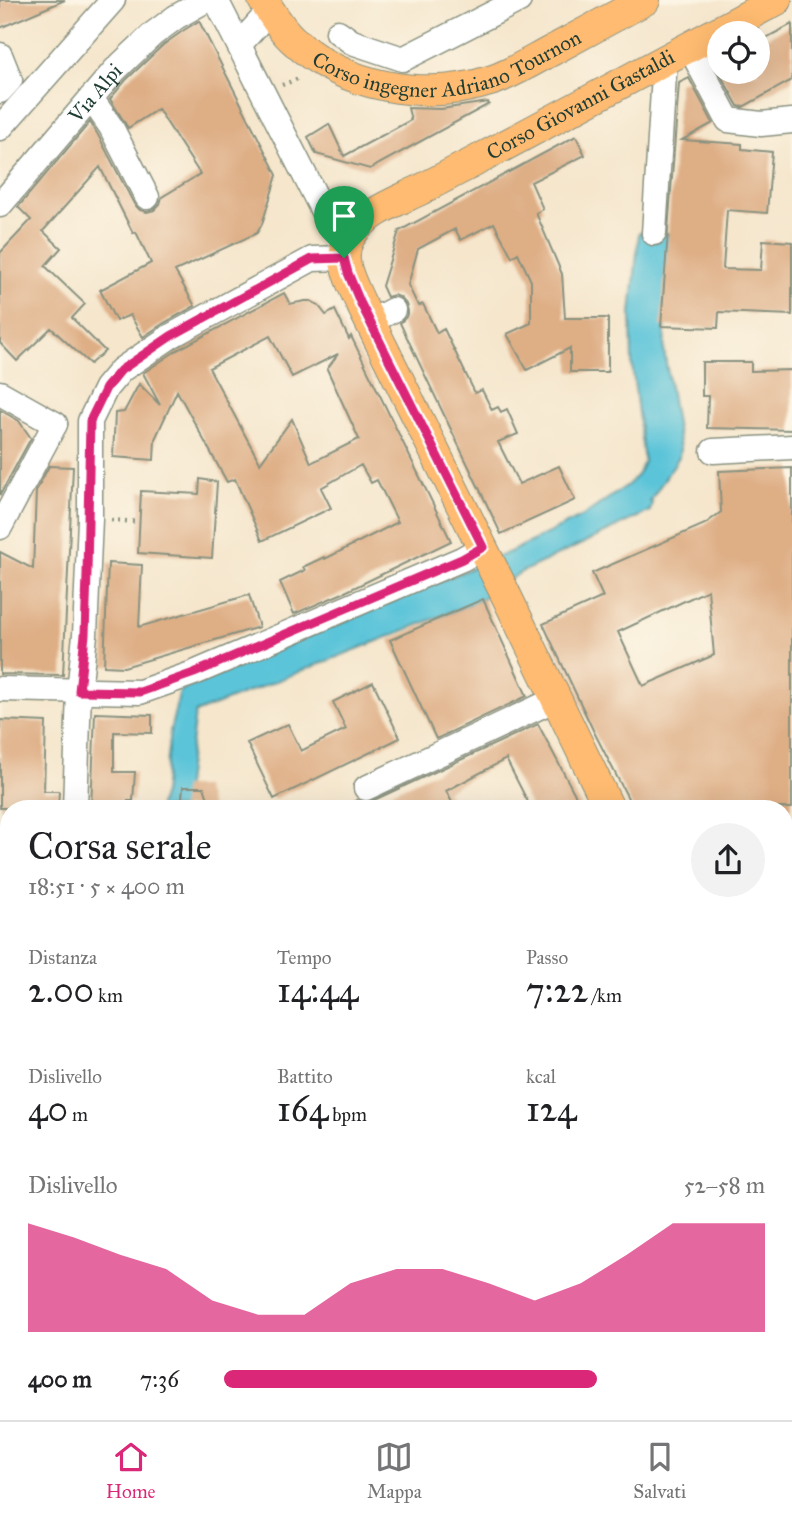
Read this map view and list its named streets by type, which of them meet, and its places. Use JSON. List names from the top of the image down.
{
  "streets": {
    "main road": ["Corso ingegner Adriano Tournon", "Corso Giovanni Gastaldi"],
    "street": ["Via Alpi"]
  },
  "page": {
    "heading": ["Corsa serale", "18:51 · 5 × 400 m"],
    "stats": [
      ["Distanza", "2.00 km"],
      ["Tempo", "14:44"],
      ["Passo", "7:22 /km"],
      ["Dislivello", "40 m"],
      ["Battito", "164 bpm"],
      ["kcal", "124"]
    ],
    "chart": ["Dislivello", "52–58 m"],
    "list": [
      {
        "name": "400 m",
        "note": "7:36"
      }
    ],
    "tabs": ["Home", "Mappa", "Salvati"]
  }
}
